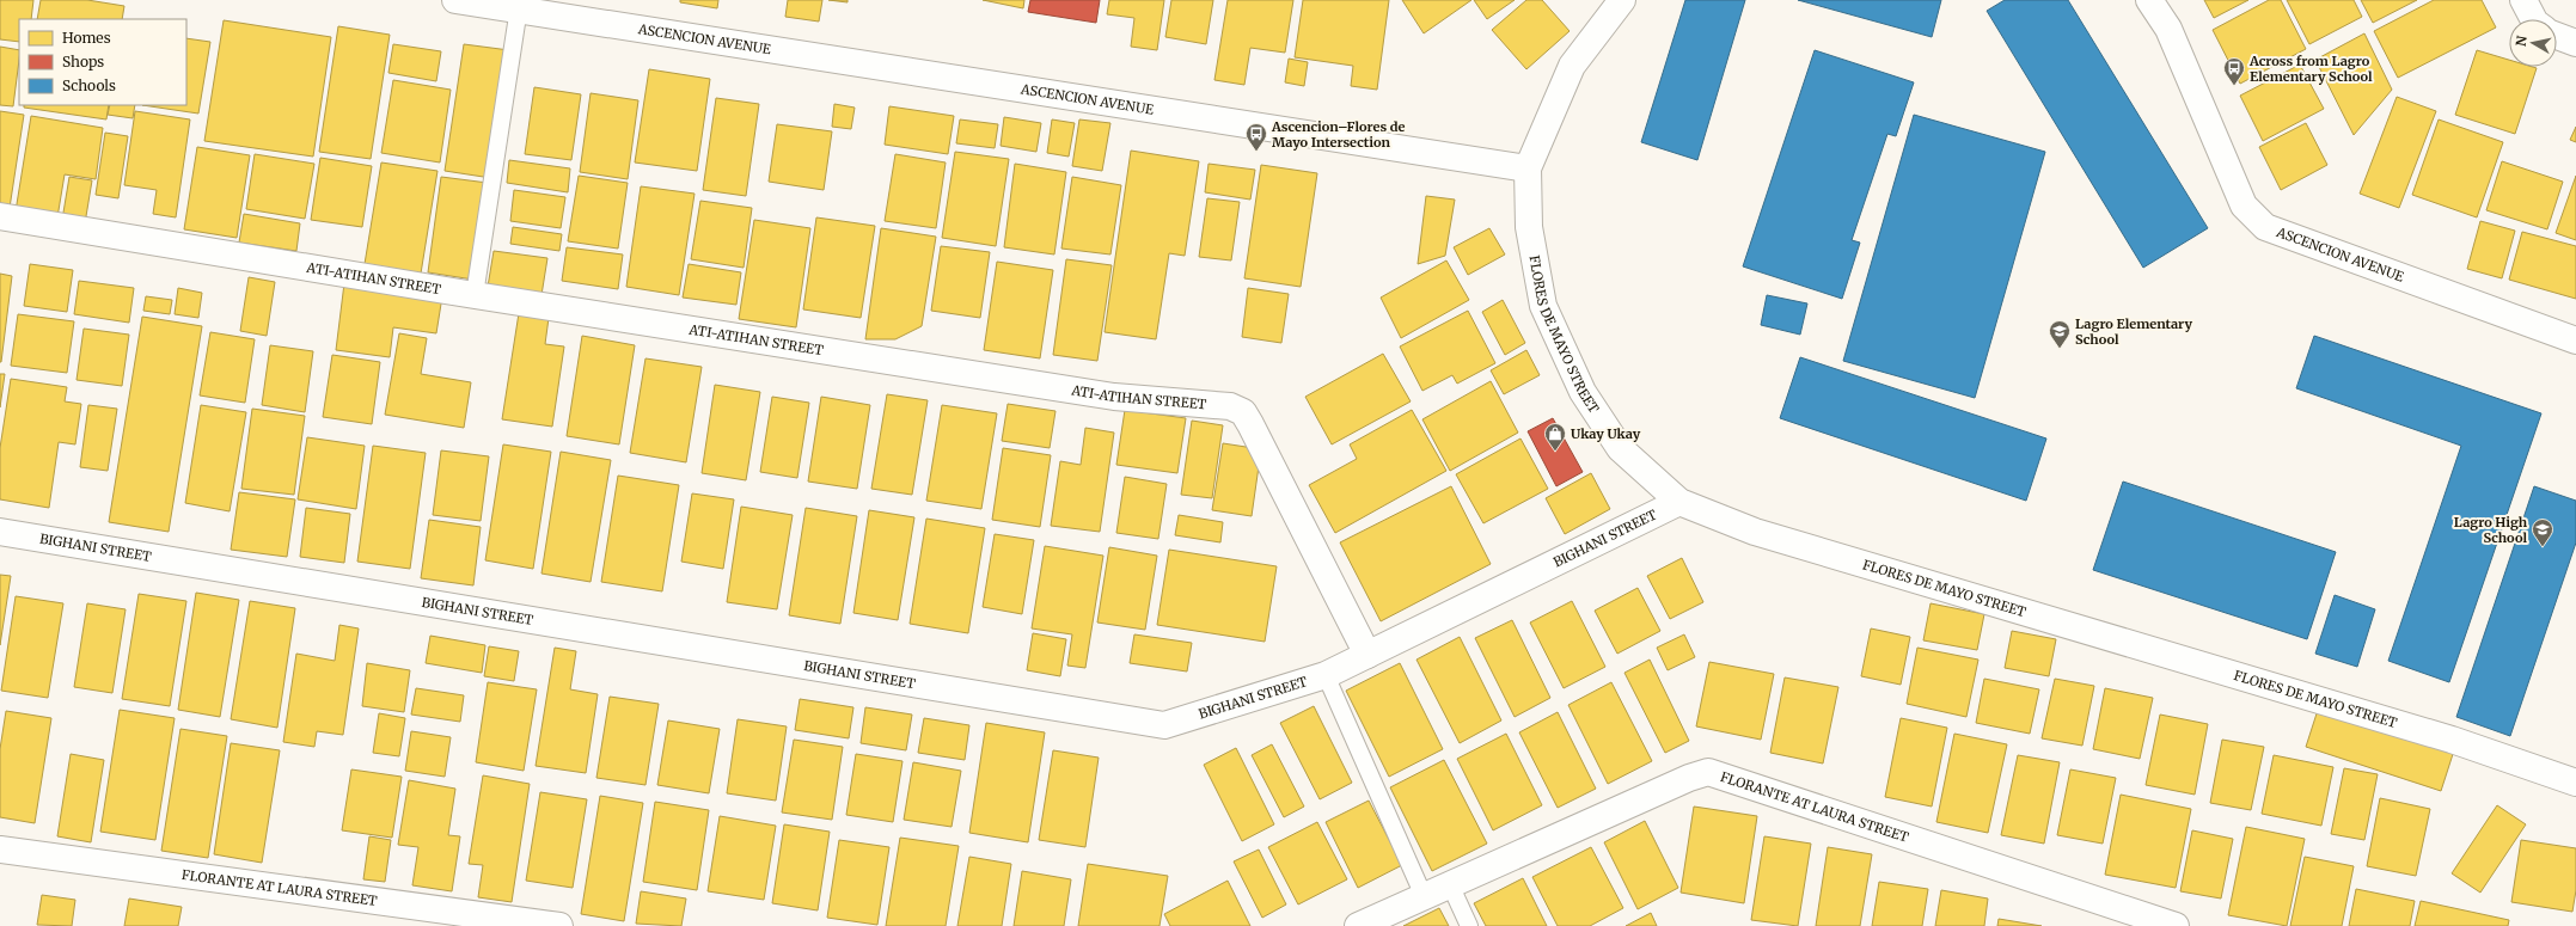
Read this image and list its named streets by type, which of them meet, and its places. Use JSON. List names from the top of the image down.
{
  "streets": {
    "street": [
      "ASCENCION AVENUE",
      "ATI-ATIHAN STREET",
      "FLORES DE MAYO STREET",
      "BIGHANI STREET",
      "FLORANTE AT LAURA STREET"
    ]
  },
  "crossings": [
    ["ASCENCION AVENUE", "FLORES DE MAYO STREET"],
    ["ATI-ATIHAN STREET", "BIGHANI STREET"],
    ["FLORES DE MAYO STREET", "BIGHANI STREET"]
  ],
  "places": {
    "bus stop": ["Across from Lagro Elementary School", "Ascencion–Flores de Mayo Intersection"],
    "school or university": ["Lagro Elementary School", "Lagro High School"],
    "shop": ["Ukay Ukay"]
  },
  "legend": ["Homes", "Shops", "Schools"],
  "north": "left"
}
